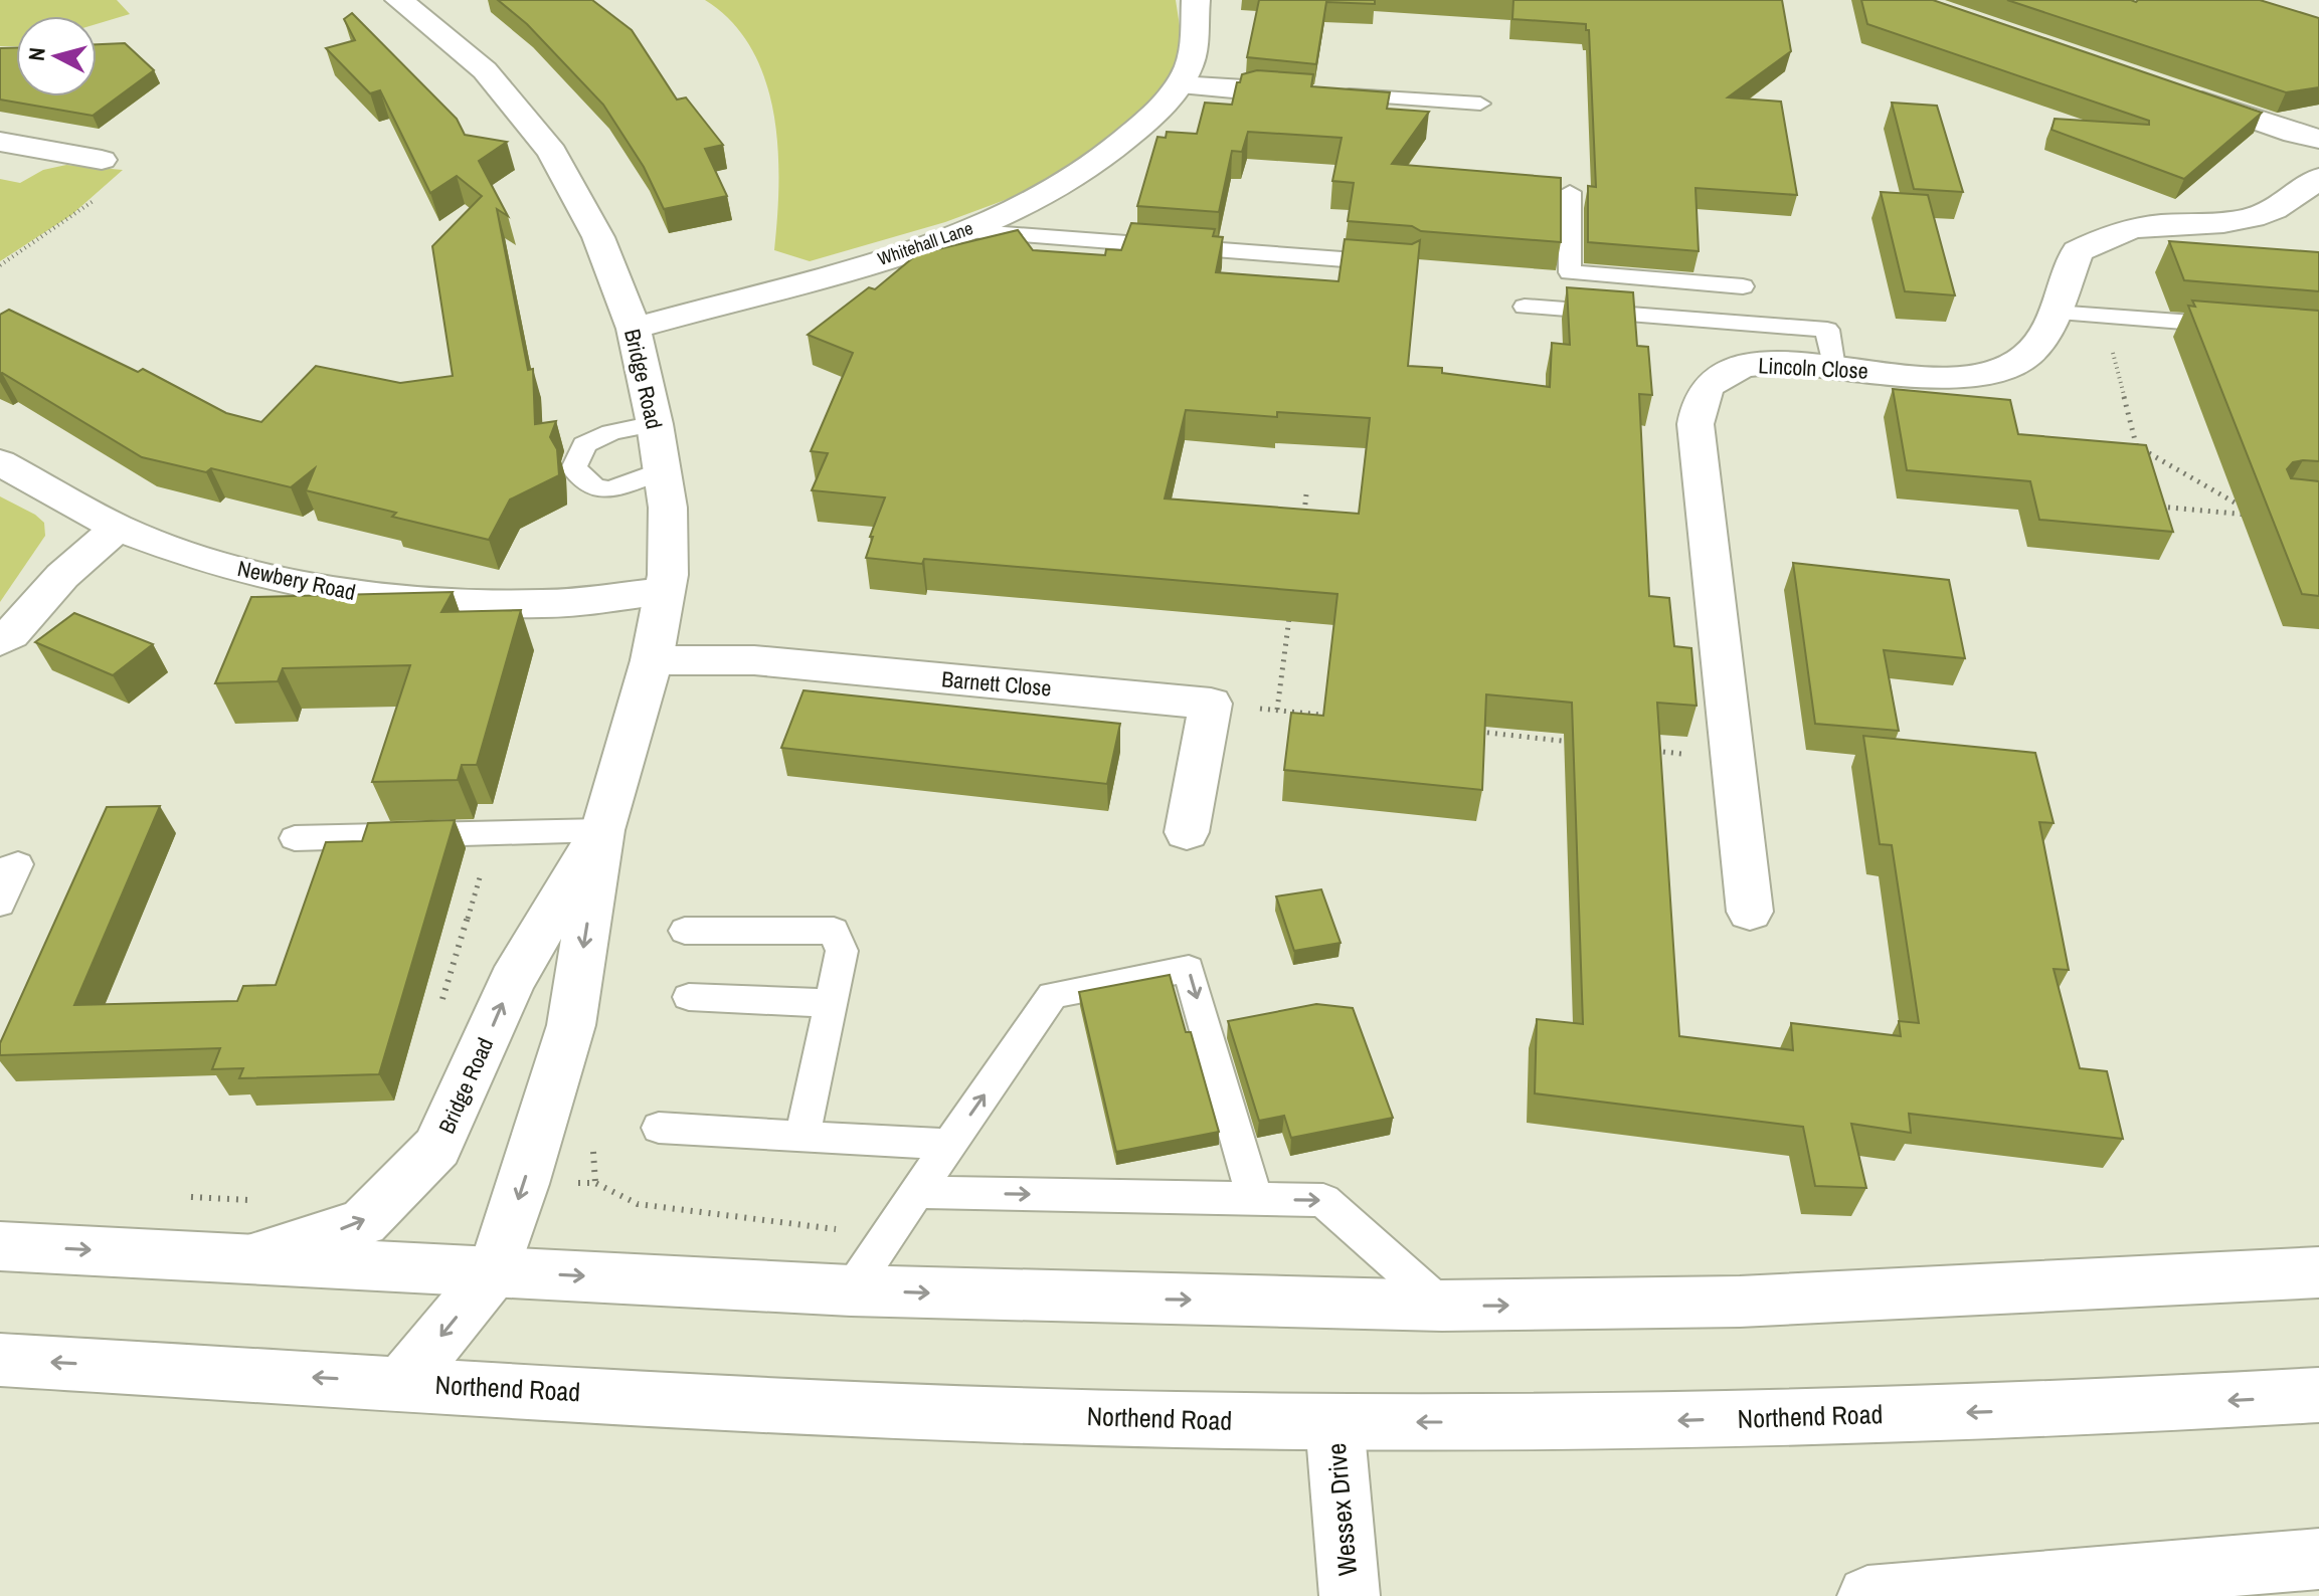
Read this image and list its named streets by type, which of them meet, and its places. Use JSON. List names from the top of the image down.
{
  "streets": {
    "street": [
      "Whitehall Lane",
      "Lincoln Close",
      "Bridge Road",
      "Newbery Road",
      "Barnett Close",
      "Northend Road",
      "Wessex Drive"
    ]
  },
  "crossings": [
    ["Whitehall Lane", "Bridge Road"],
    ["Bridge Road", "Newbery Road"],
    ["Bridge Road", "Barnett Close"],
    ["Northend Road", "Wessex Drive"]
  ],
  "north": "left"
}
